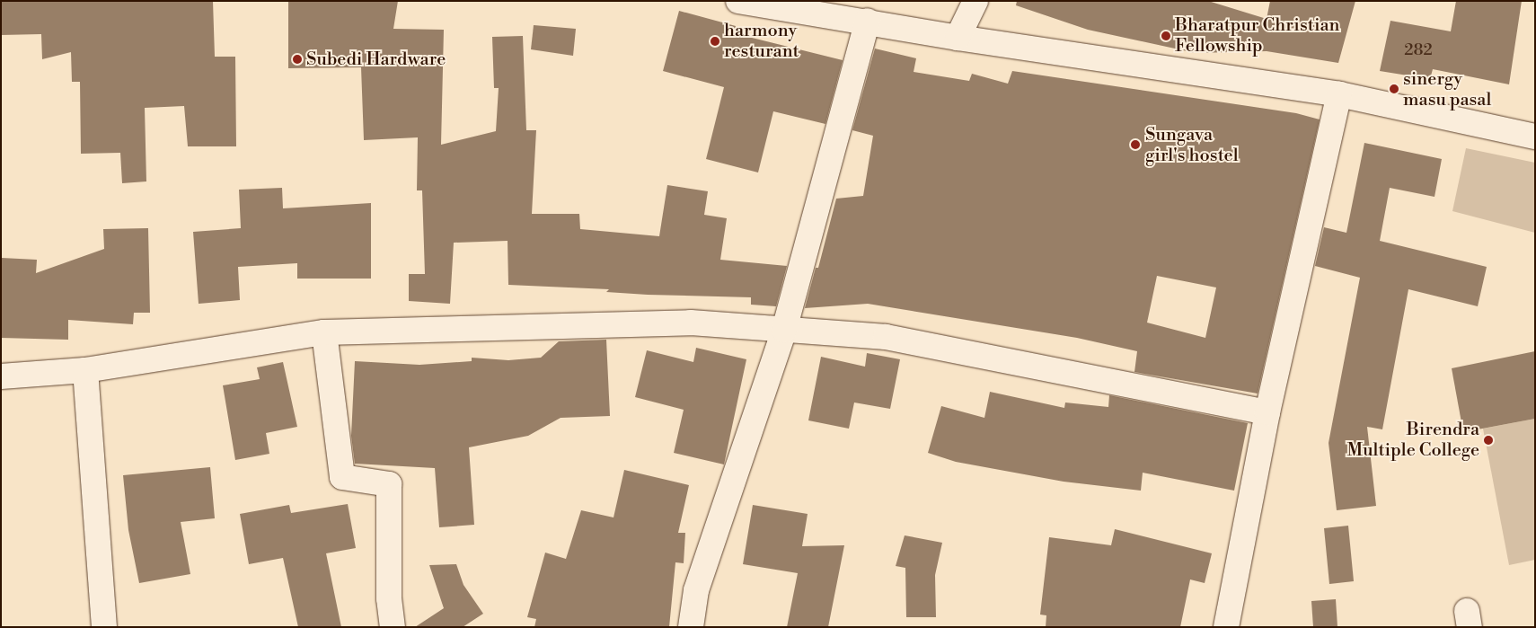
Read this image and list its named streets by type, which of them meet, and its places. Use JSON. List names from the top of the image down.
{
  "places": [
    "Bharatpur Christian Fellowship",
    "harmony resturant",
    "Subedi Hardware",
    "sinergy masu pasal",
    "Sungava girl's hostel",
    "Birendra Multiple College"
  ],
  "house_numbers": ["282"]
}
